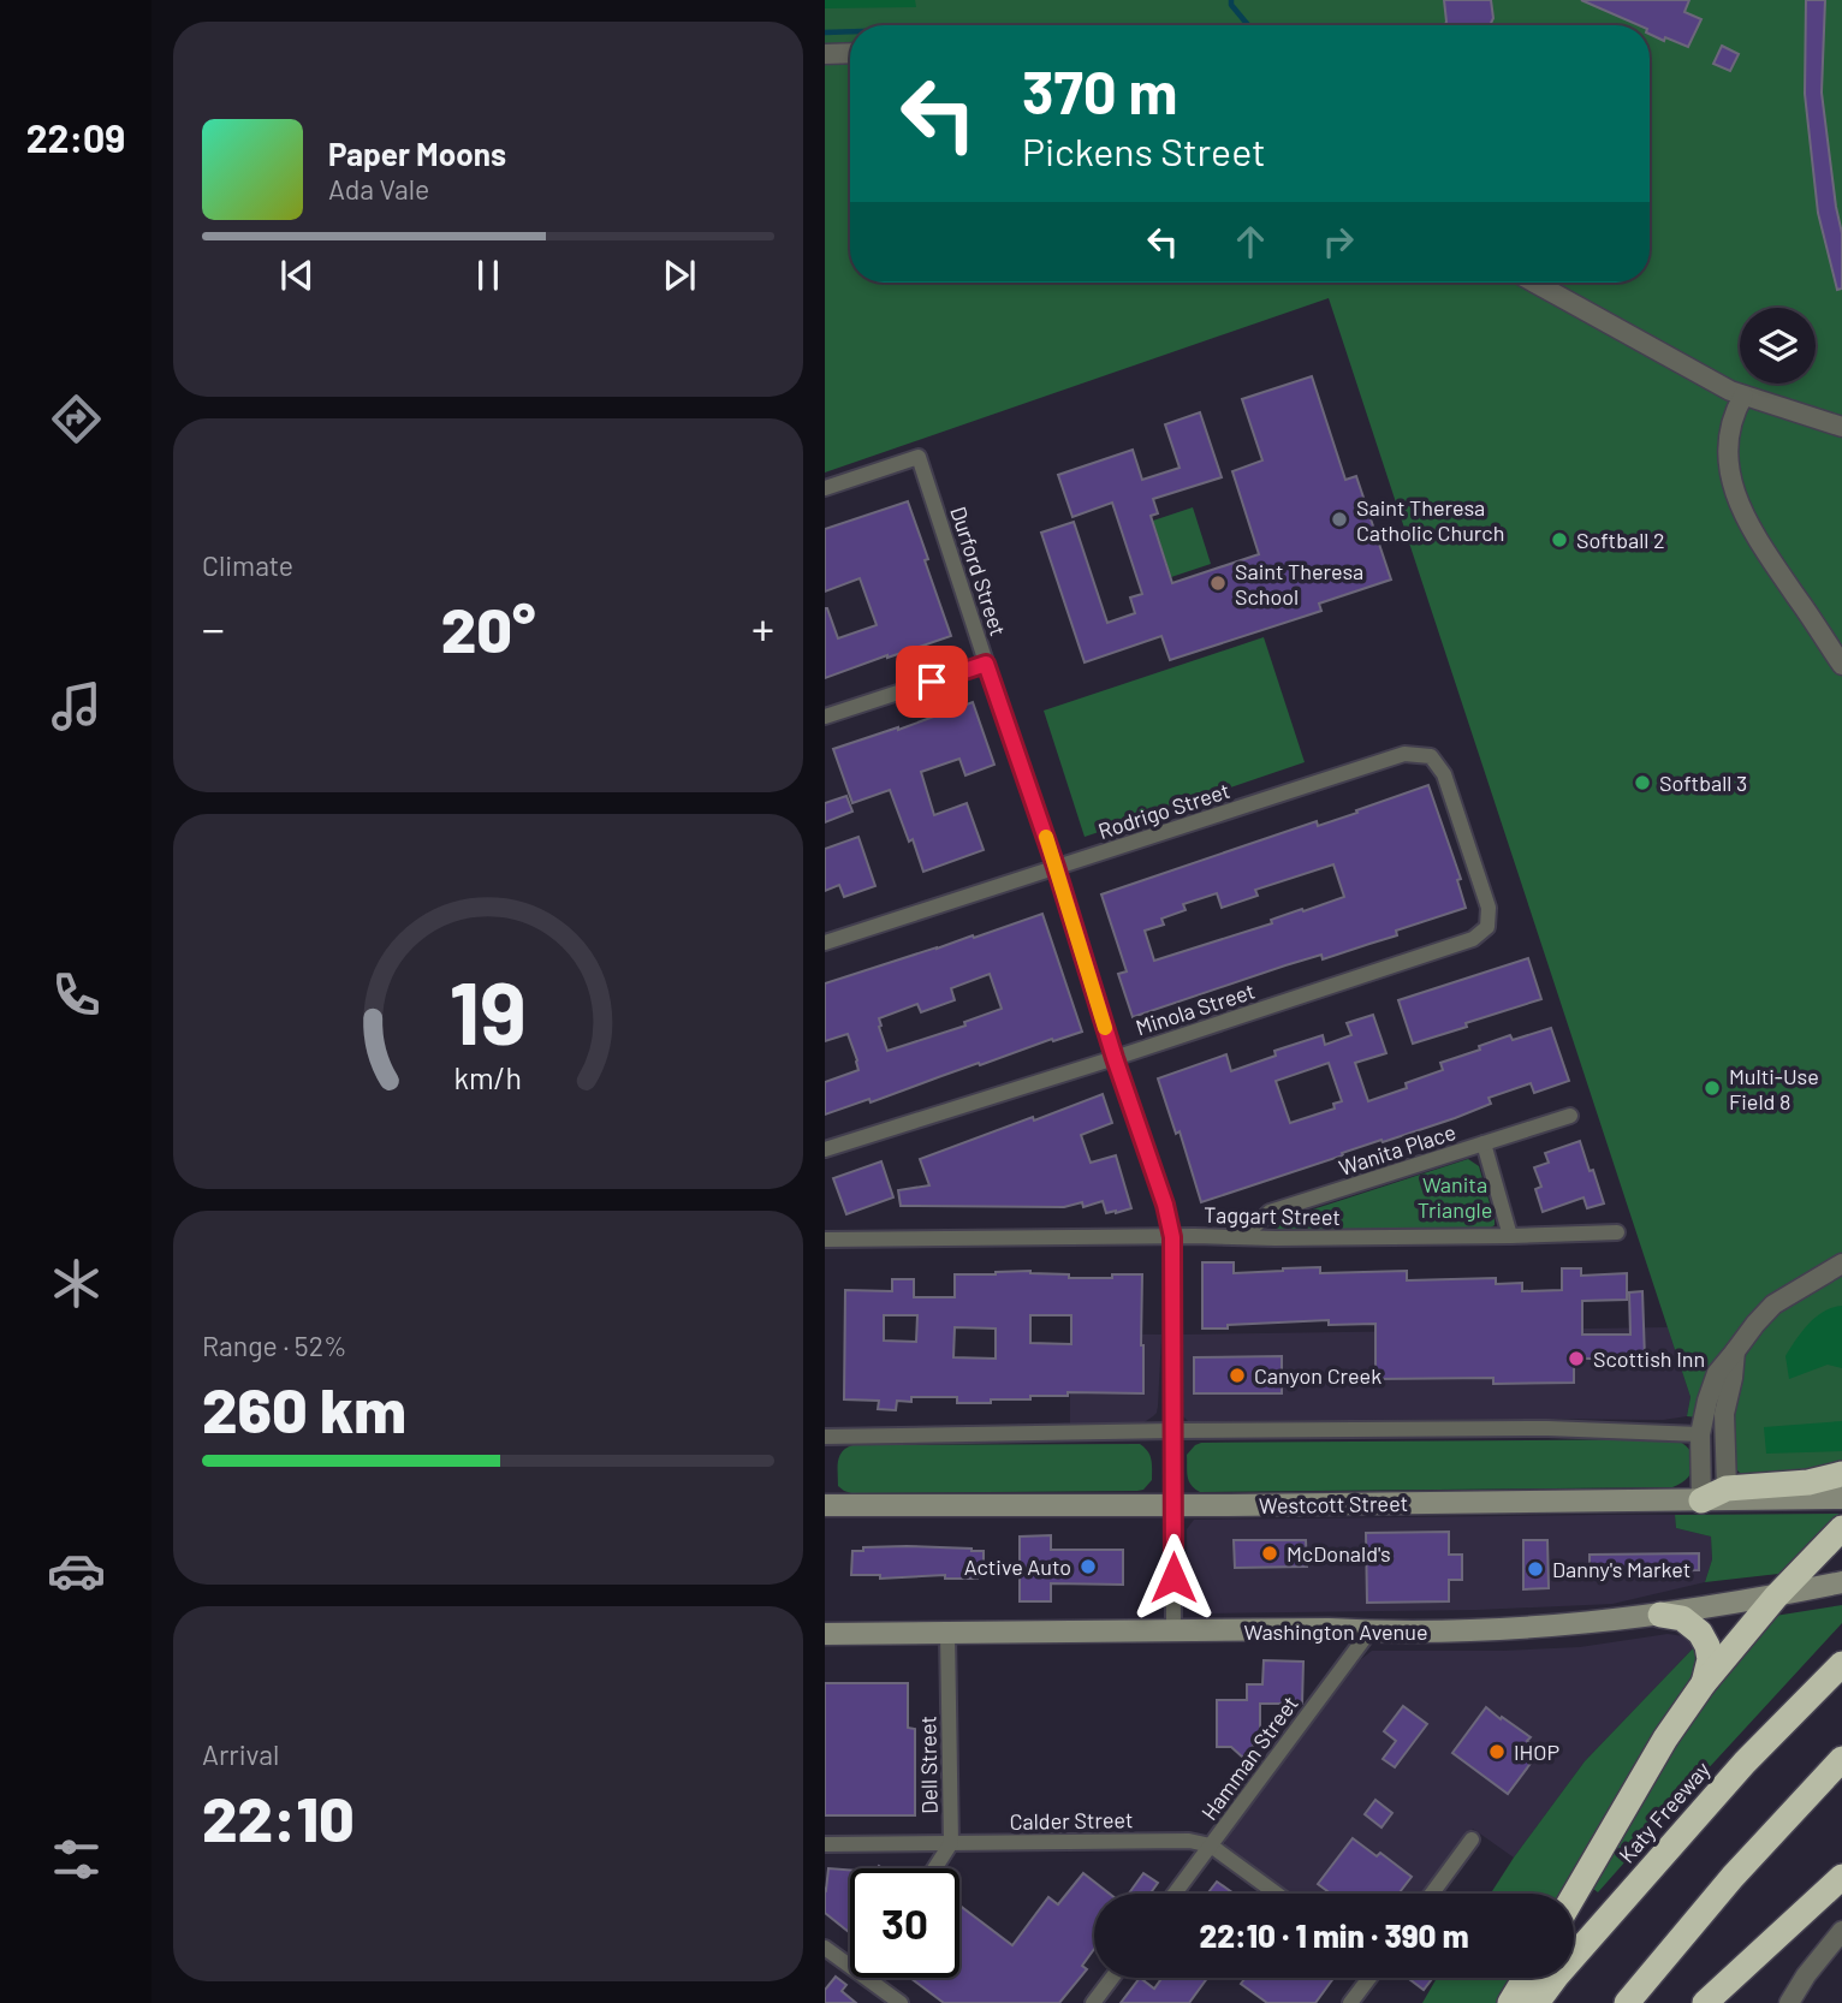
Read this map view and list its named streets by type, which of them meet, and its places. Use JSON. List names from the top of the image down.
{
  "streets": {
    "highway": ["Katy Freeway"],
    "main road": ["Westcott Street", "Washington Avenue"],
    "street": [
      "Durford Street",
      "Rodrigo Street",
      "Minola Street",
      "Wanita Place",
      "Taggart Street",
      "Hamman Street",
      "Dell Street",
      "Calder Street"
    ]
  },
  "crossings": [
    ["Durford Street", "Rodrigo Street"],
    ["Durford Street", "Minola Street"],
    ["Durford Street", "Taggart Street"],
    ["Durford Street", "Westcott Street"],
    ["Durford Street", "Washington Avenue"],
    ["Rodrigo Street", "Minola Street"],
    ["Wanita Place", "Taggart Street"],
    ["Washington Avenue", "Hamman Street"],
    ["Washington Avenue", "Dell Street"],
    ["Hamman Street", "Calder Street"],
    ["Dell Street", "Calder Street"]
  ],
  "parks": ["Wanita Triangle"],
  "places": [
    "Saint Theresa Catholic Church",
    "Softball 2",
    "Saint Theresa School",
    "Softball 3",
    "Multi-Use Field 8",
    "Scottish Inn",
    "Canyon Creek",
    "McDonald's",
    "Active Auto",
    "Danny's Market",
    "IHOP"
  ],
  "page": {
    "tabs": "22:09",
    "turn": ["370 m", "Pickens Street"],
    "song": ["Paper Moons", "Ada Vale"],
    "tile": [
      "Climate",
      ["Range · 52%", "260 km"],
      ["Arrival", "22:10"]
    ],
    "heat": ["−", "20°", "+"],
    "limit": "30",
    "trip": "22:10 · 1 min · 390 m",
    "gauge": ["19", "km/h"]
  }
}
